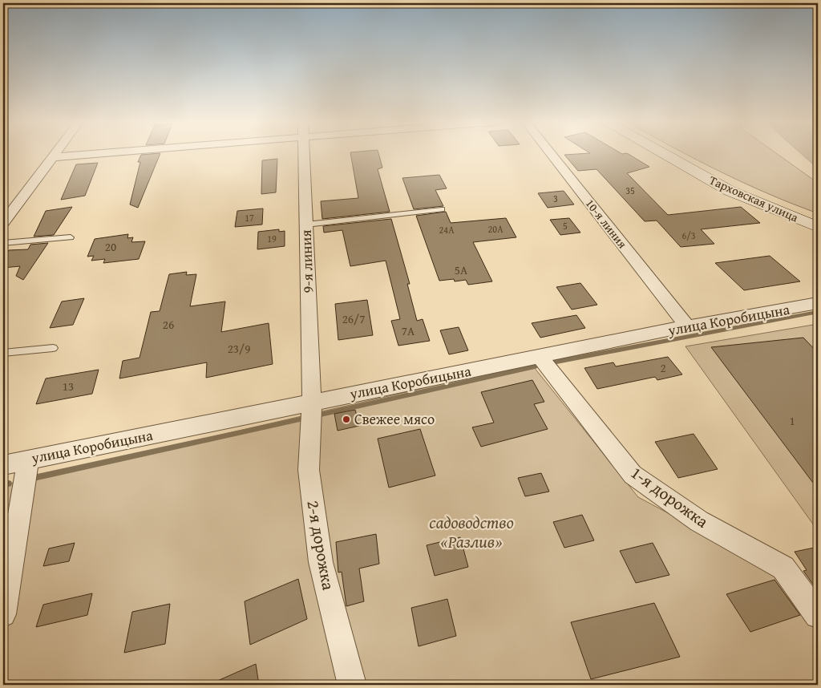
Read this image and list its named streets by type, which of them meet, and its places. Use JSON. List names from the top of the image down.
{
  "streets": {
    "street": [
      "Тарховская улица",
      "10-я линия",
      "9-я линия",
      "улица Коробицына",
      "1-я дорожка",
      "2-я дорожка"
    ]
  },
  "crossings": [
    ["10-я линия", "улица Коробицына"],
    ["9-я линия", "улица Коробицына"],
    ["9-я линия", "2-я дорожка"],
    ["улица Коробицына", "1-я дорожка"],
    ["улица Коробицына", "2-я дорожка"]
  ],
  "parks": ["садоводство «Разлив»"],
  "places": ["Свежее мясо"],
  "house_numbers": [
    "35",
    "3",
    "17",
    "5",
    "20А",
    "24А",
    "6/3",
    "19",
    "20",
    "5А",
    "26/7",
    "26",
    "7А",
    "23/9",
    "2",
    "13",
    "1"
  ]
}
